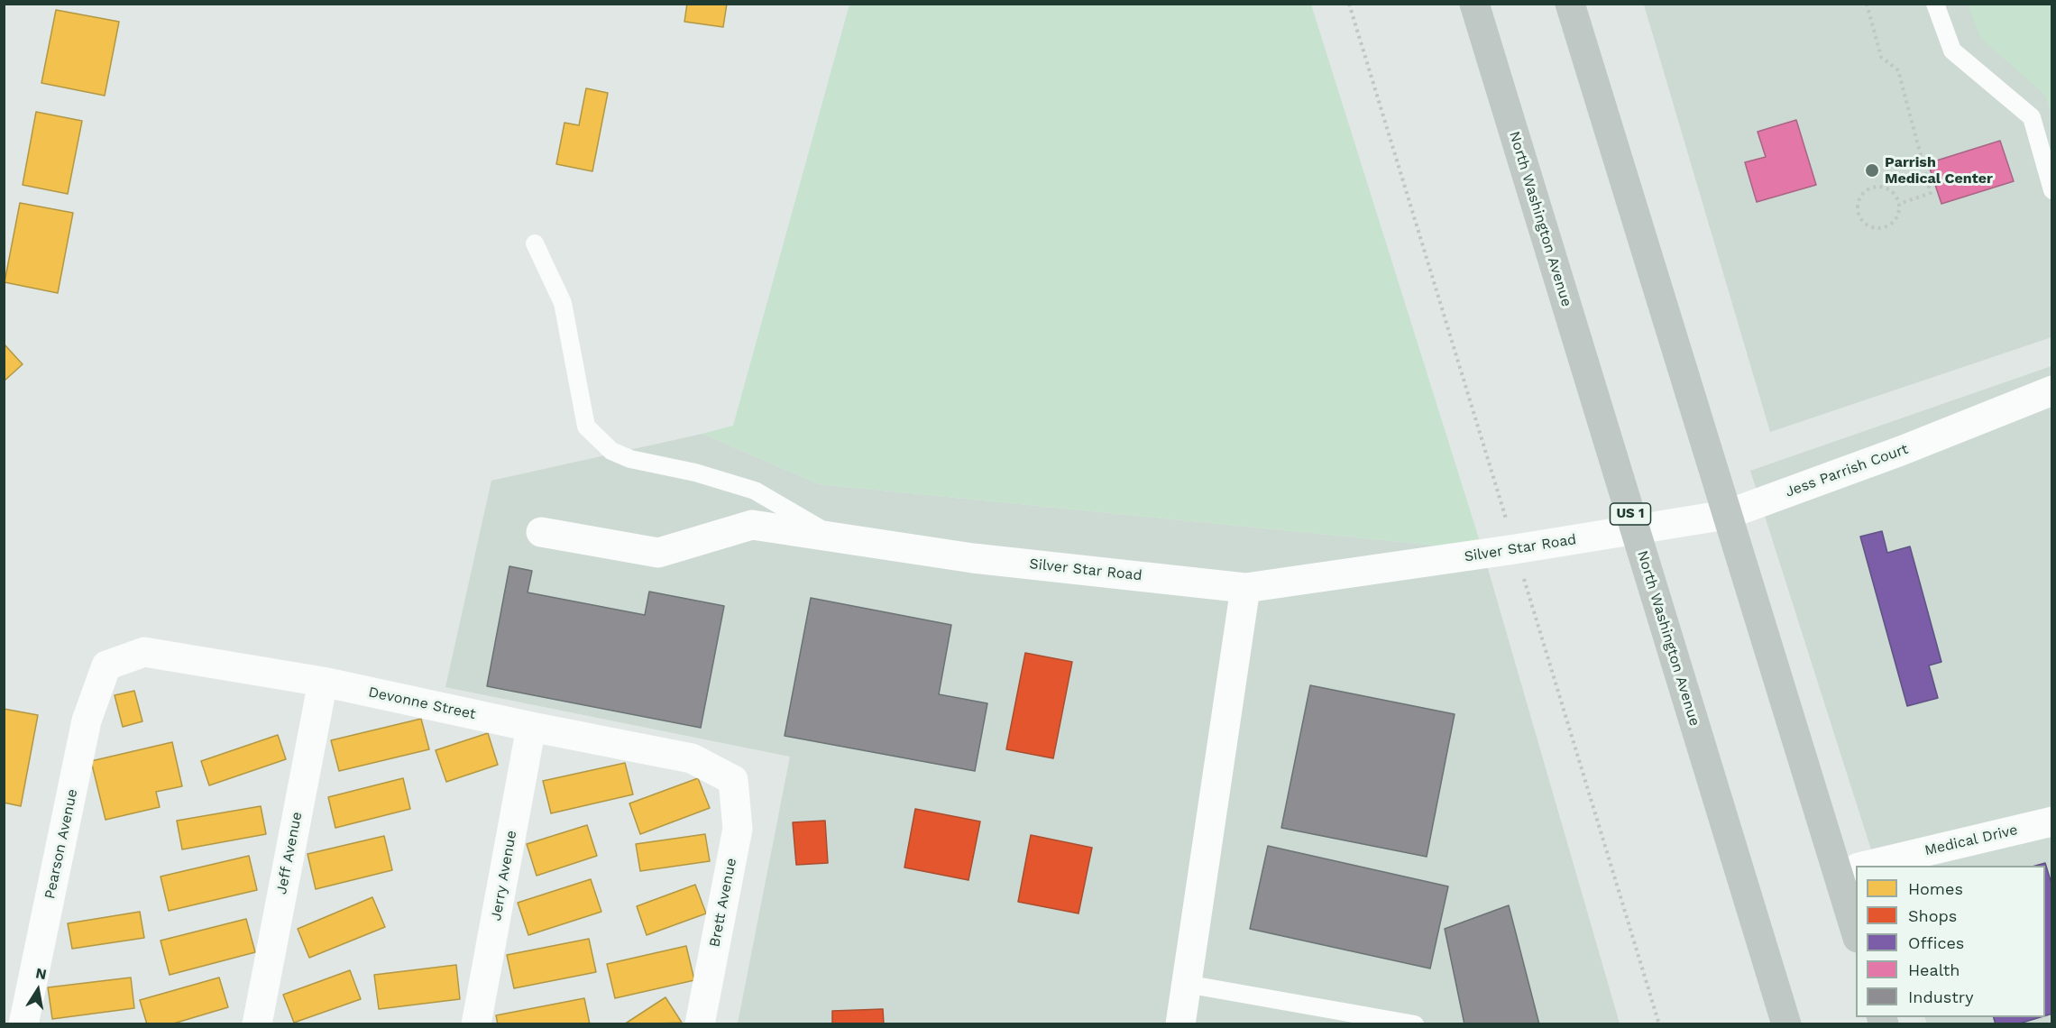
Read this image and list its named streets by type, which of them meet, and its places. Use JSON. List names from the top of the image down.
{
  "streets": {
    "main road": ["North Washington Avenue", "US 1"],
    "street": [
      "Jess Parrish Court",
      "Silver Star Road",
      "Devonne Street",
      "Medical Drive",
      "Pearson Avenue",
      "Jeff Avenue",
      "Jerry Avenue",
      "Brett Avenue"
    ]
  },
  "crossings": [
    ["North Washington Avenue", "Jess Parrish Court"],
    ["North Washington Avenue", "Silver Star Road"],
    ["Jess Parrish Court", "Silver Star Road"],
    ["Devonne Street", "Pearson Avenue"],
    ["Devonne Street", "Jeff Avenue"],
    ["Devonne Street", "Jerry Avenue"],
    ["Devonne Street", "Brett Avenue"]
  ],
  "places": ["Parrish Medical Center"],
  "legend": [
    "Homes",
    "Shops",
    "Offices",
    "Health",
    "Industry"
  ],
  "north": "top"
}
